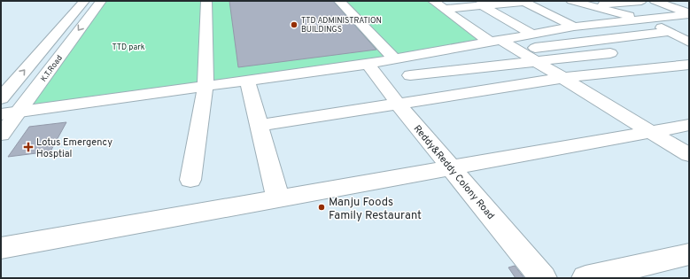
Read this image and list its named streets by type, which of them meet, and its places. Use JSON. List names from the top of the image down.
{
  "streets": {
    "street": ["K.T.Road", "Reddy&Reddy Colony Road"]
  },
  "parks": ["TTD park"],
  "places": {
    "other": ["TTD ADMINISTRATION BUILDINGS", "Manju Foods Family Restaurant"],
    "health": ["Lotus Emergency Hosptial"]
  }
}
